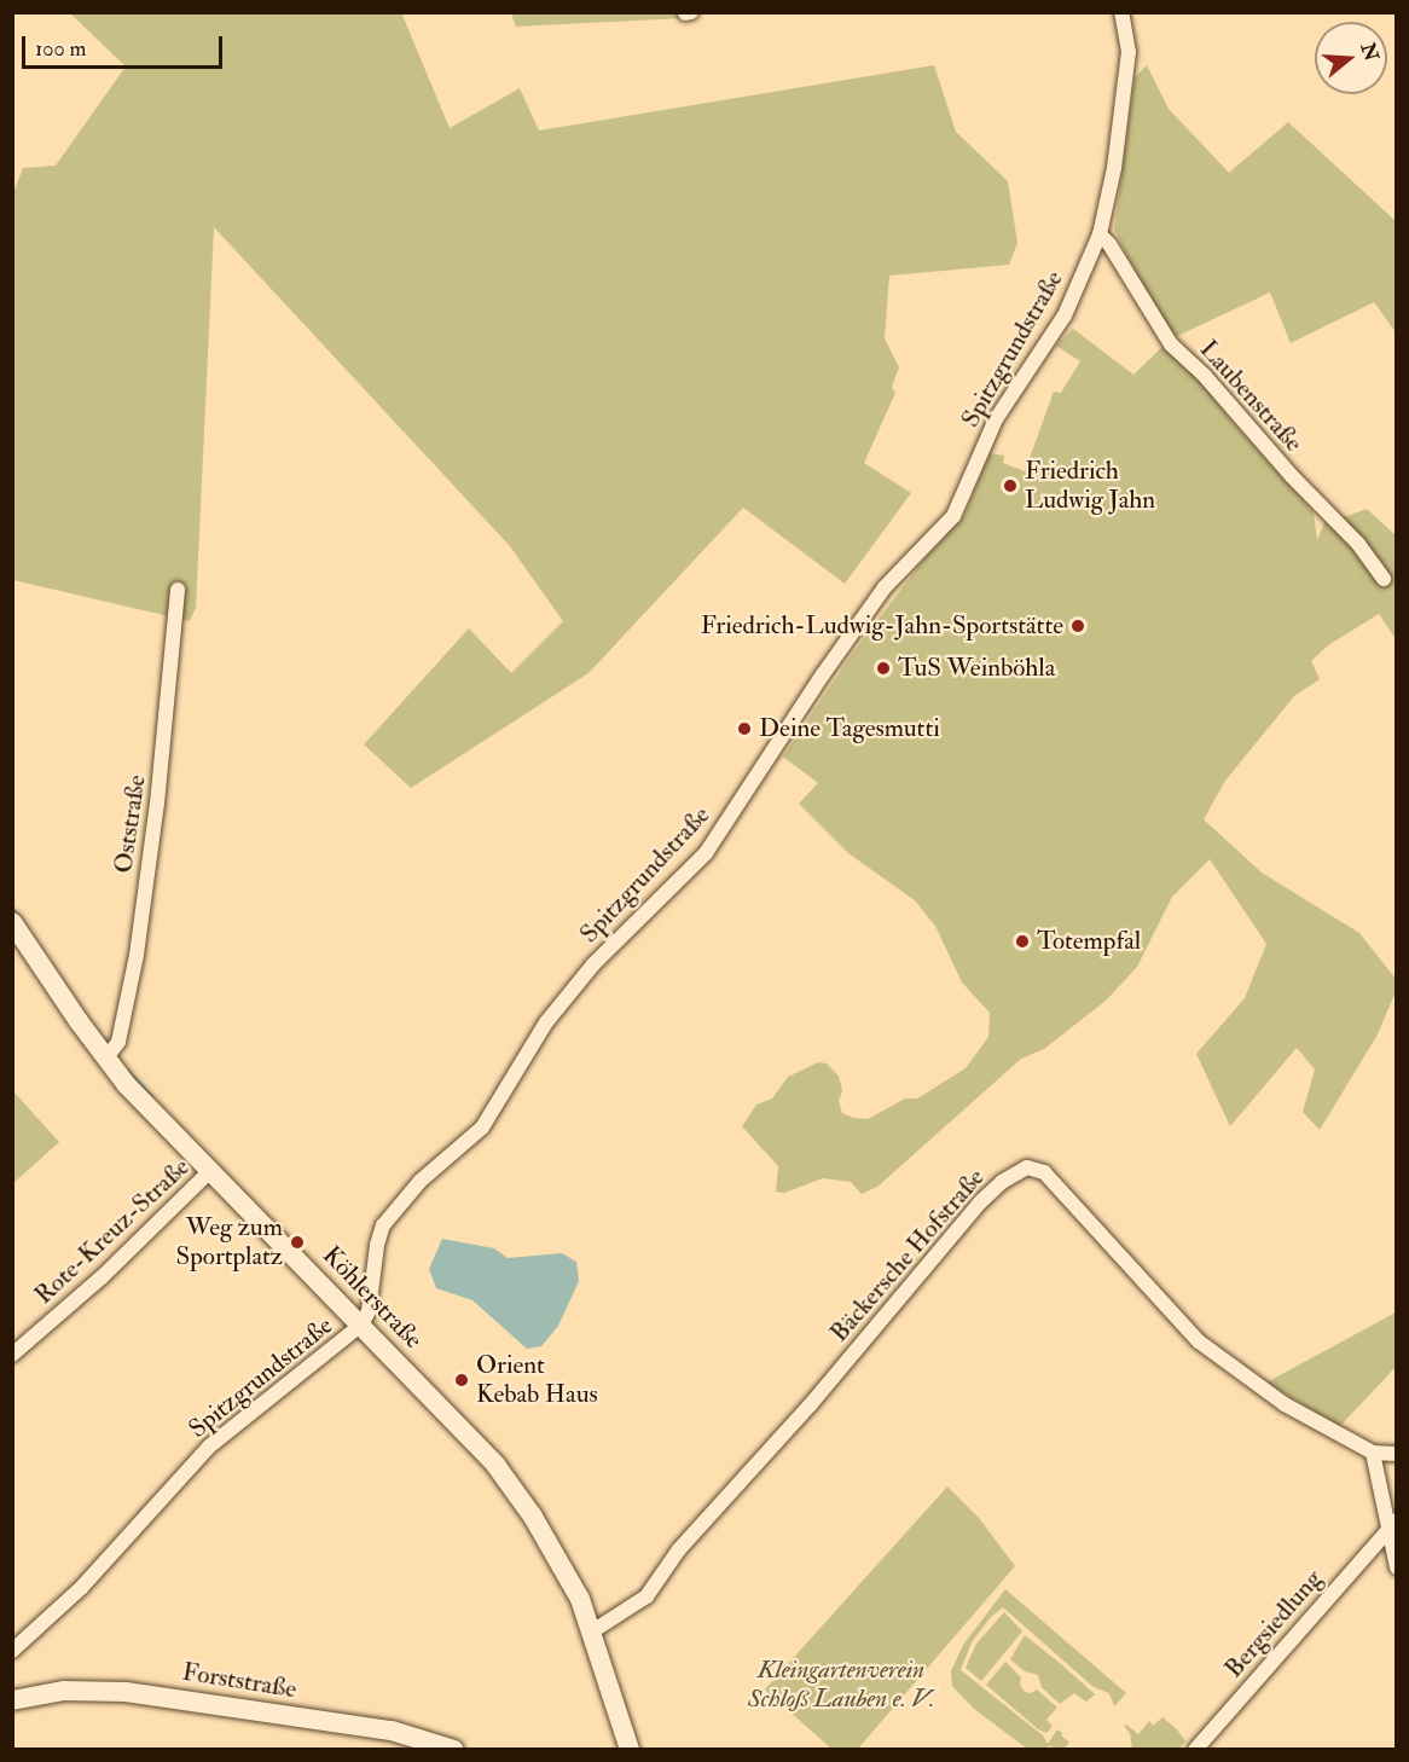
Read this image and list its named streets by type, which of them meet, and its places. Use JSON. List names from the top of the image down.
{
  "streets": {
    "street": [
      "Spitzgrundstraße",
      "Laubenstraße",
      "Oststraße",
      "Rote-Kreuz-Straße",
      "Bäckersche Hofstraße",
      "Köhlerstraße",
      "Bergsiedlung",
      "Forststraße"
    ]
  },
  "crossings": [
    ["Spitzgrundstraße", "Laubenstraße"],
    ["Spitzgrundstraße", "Köhlerstraße"],
    ["Oststraße", "Köhlerstraße"],
    ["Rote-Kreuz-Straße", "Köhlerstraße"],
    ["Bäckersche Hofstraße", "Köhlerstraße"]
  ],
  "parks": ["Kleingartenverein Schloß Lauben e. V."],
  "places": [
    "Friedrich Ludwig Jahn",
    "Friedrich-Ludwig-Jahn-Sportstätte",
    "TuS Weinböhla",
    "Deine Tagesmutti",
    "Totempfal",
    "Weg zum Sportplatz",
    "Orient Kebab Haus"
  ],
  "scale_bar": "100 m",
  "north": "right"
}
